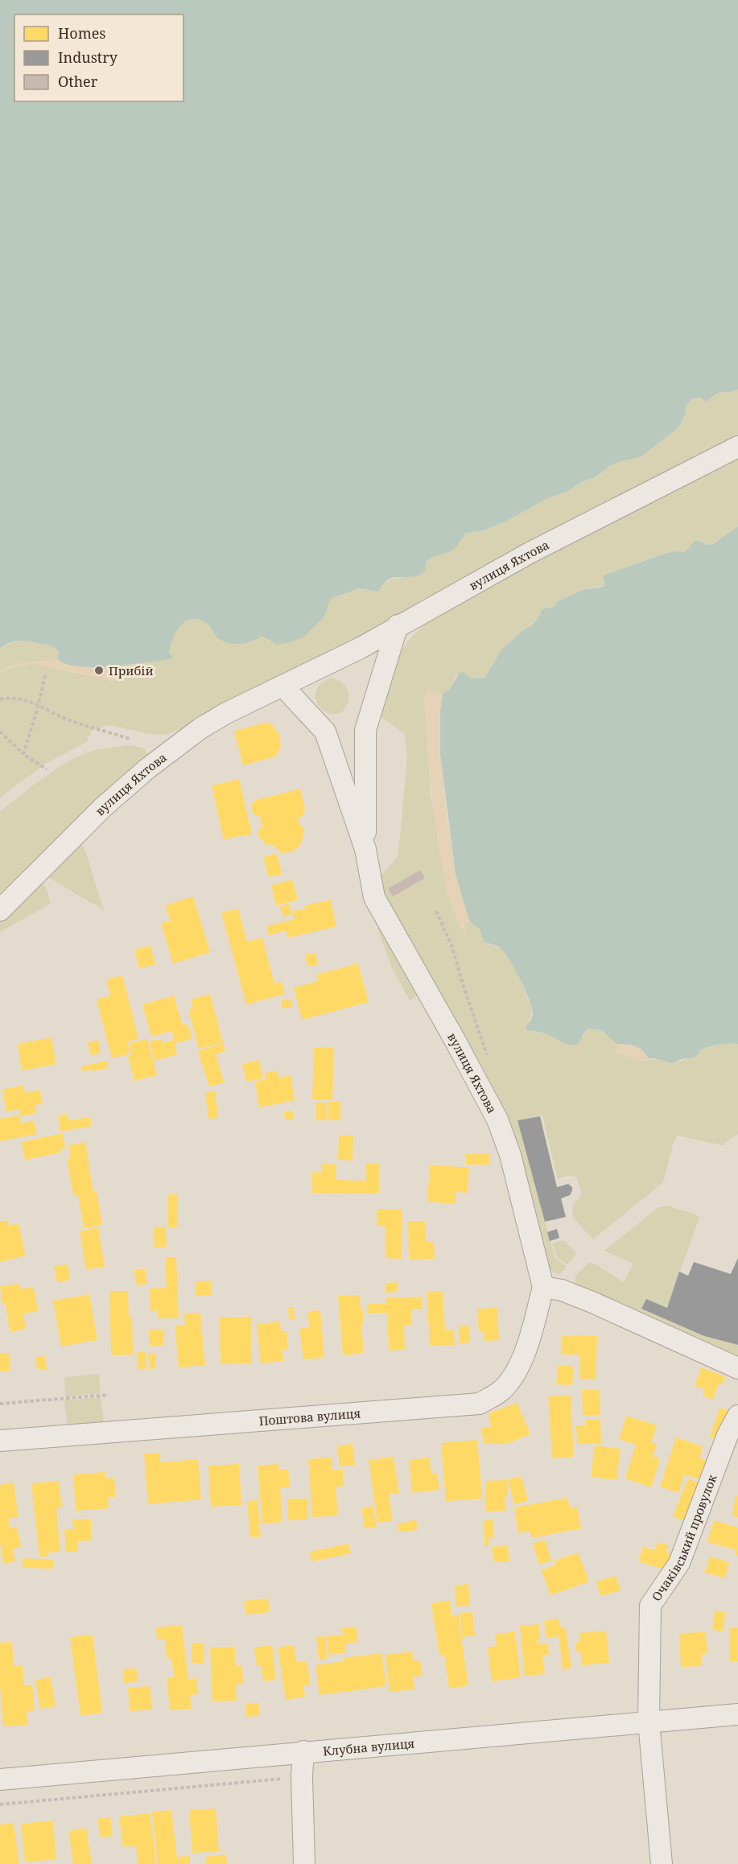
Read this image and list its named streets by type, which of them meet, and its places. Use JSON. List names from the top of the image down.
{
  "streets": {
    "street": [
      "вулиця Яхтова",
      "Поштова вулиця",
      "Очаківський провулок",
      "Клубна вулиця"
    ]
  },
  "crossings": [
    ["вулиця Яхтова", "Поштова вулиця"],
    ["Очаківський провулок", "Клубна вулиця"]
  ],
  "places": ["Прибій"],
  "legend": ["Homes", "Industry", "Other"]
}
